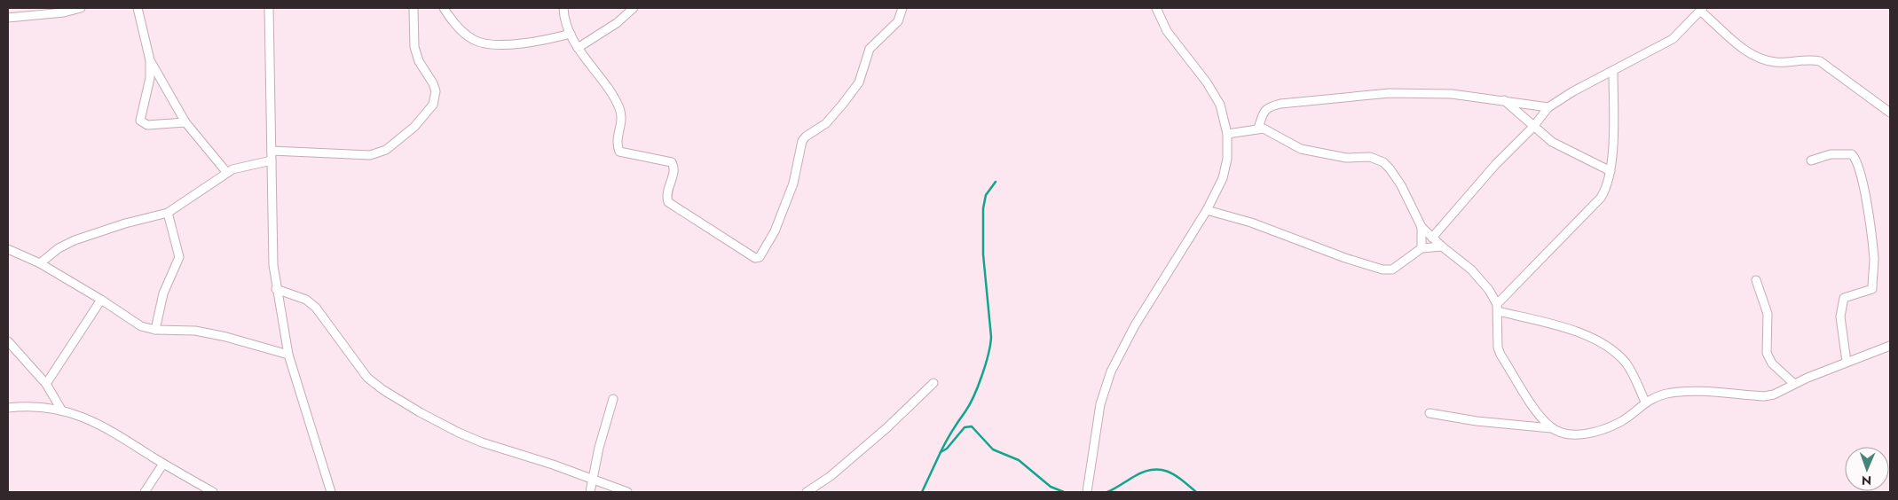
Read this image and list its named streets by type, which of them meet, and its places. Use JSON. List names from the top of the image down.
{
  "north": "bottom"
}
